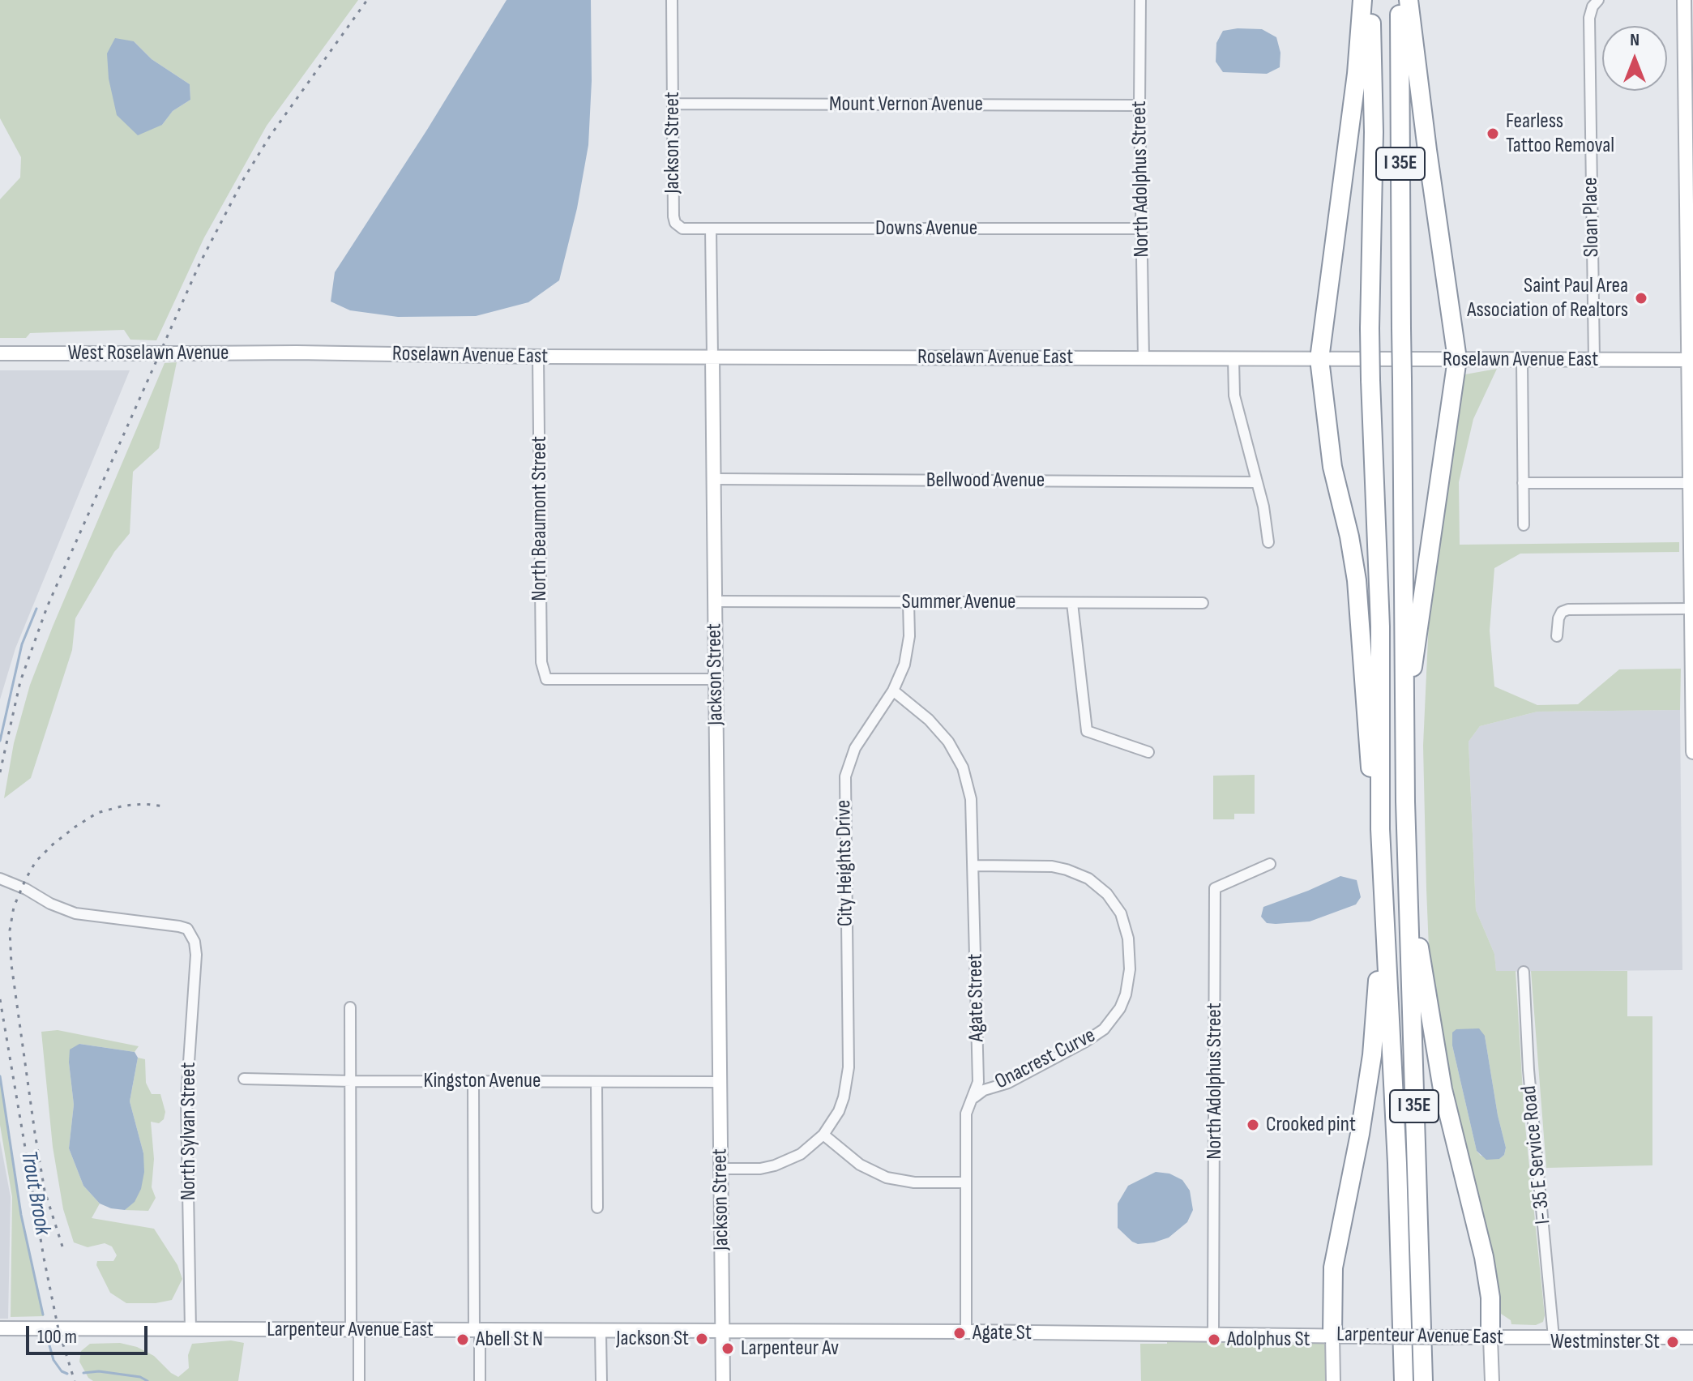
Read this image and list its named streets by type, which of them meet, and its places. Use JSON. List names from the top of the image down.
{
  "streets": {
    "highway": ["I 35E"],
    "street": [
      "Mount Vernon Avenue",
      "Jackson Street",
      "North Adolphus Street",
      "Sloan Place",
      "Downs Avenue",
      "West Roselawn Avenue",
      "Roselawn Avenue East",
      "Bellwood Avenue",
      "North Beaumont Street",
      "Summer Avenue",
      "City Heights Drive",
      "Agate Street",
      "Onacrest Curve",
      "Kingston Avenue",
      "North Sylvan Street",
      "I- 35 E Service Road",
      "Larpenteur Avenue East"
    ]
  },
  "crossings": [
    ["Mount Vernon Avenue", "Jackson Street"],
    ["Mount Vernon Avenue", "North Adolphus Street"],
    ["Jackson Street", "Downs Avenue"],
    ["Jackson Street", "Roselawn Avenue East"],
    ["Jackson Street", "Bellwood Avenue"],
    ["Jackson Street", "North Beaumont Street"],
    ["Jackson Street", "Summer Avenue"],
    ["Jackson Street", "Kingston Avenue"],
    ["Jackson Street", "Larpenteur Avenue East"],
    ["North Adolphus Street", "Downs Avenue"],
    ["North Adolphus Street", "Roselawn Avenue East"],
    ["North Adolphus Street", "Larpenteur Avenue East"],
    ["Sloan Place", "Roselawn Avenue East"],
    ["West Roselawn Avenue", "Roselawn Avenue East"],
    ["Roselawn Avenue East", "North Beaumont Street"],
    ["Summer Avenue", "City Heights Drive"],
    ["City Heights Drive", "Agate Street"],
    ["Agate Street", "Onacrest Curve"],
    ["Agate Street", "Larpenteur Avenue East"],
    ["North Sylvan Street", "Larpenteur Avenue East"],
    ["I- 35 E Service Road", "Larpenteur Avenue East"]
  ],
  "water": ["Trout Brook"],
  "places": [
    "Fearless Tattoo Removal",
    "Saint Paul Area Association of Realtors",
    "Crooked pint",
    "Agate St",
    "Jackson St",
    "Abell St N",
    "Adolphus St",
    "Westminster St",
    "Larpenteur Av"
  ],
  "scale_bar": "100 m",
  "north": "top"
}
